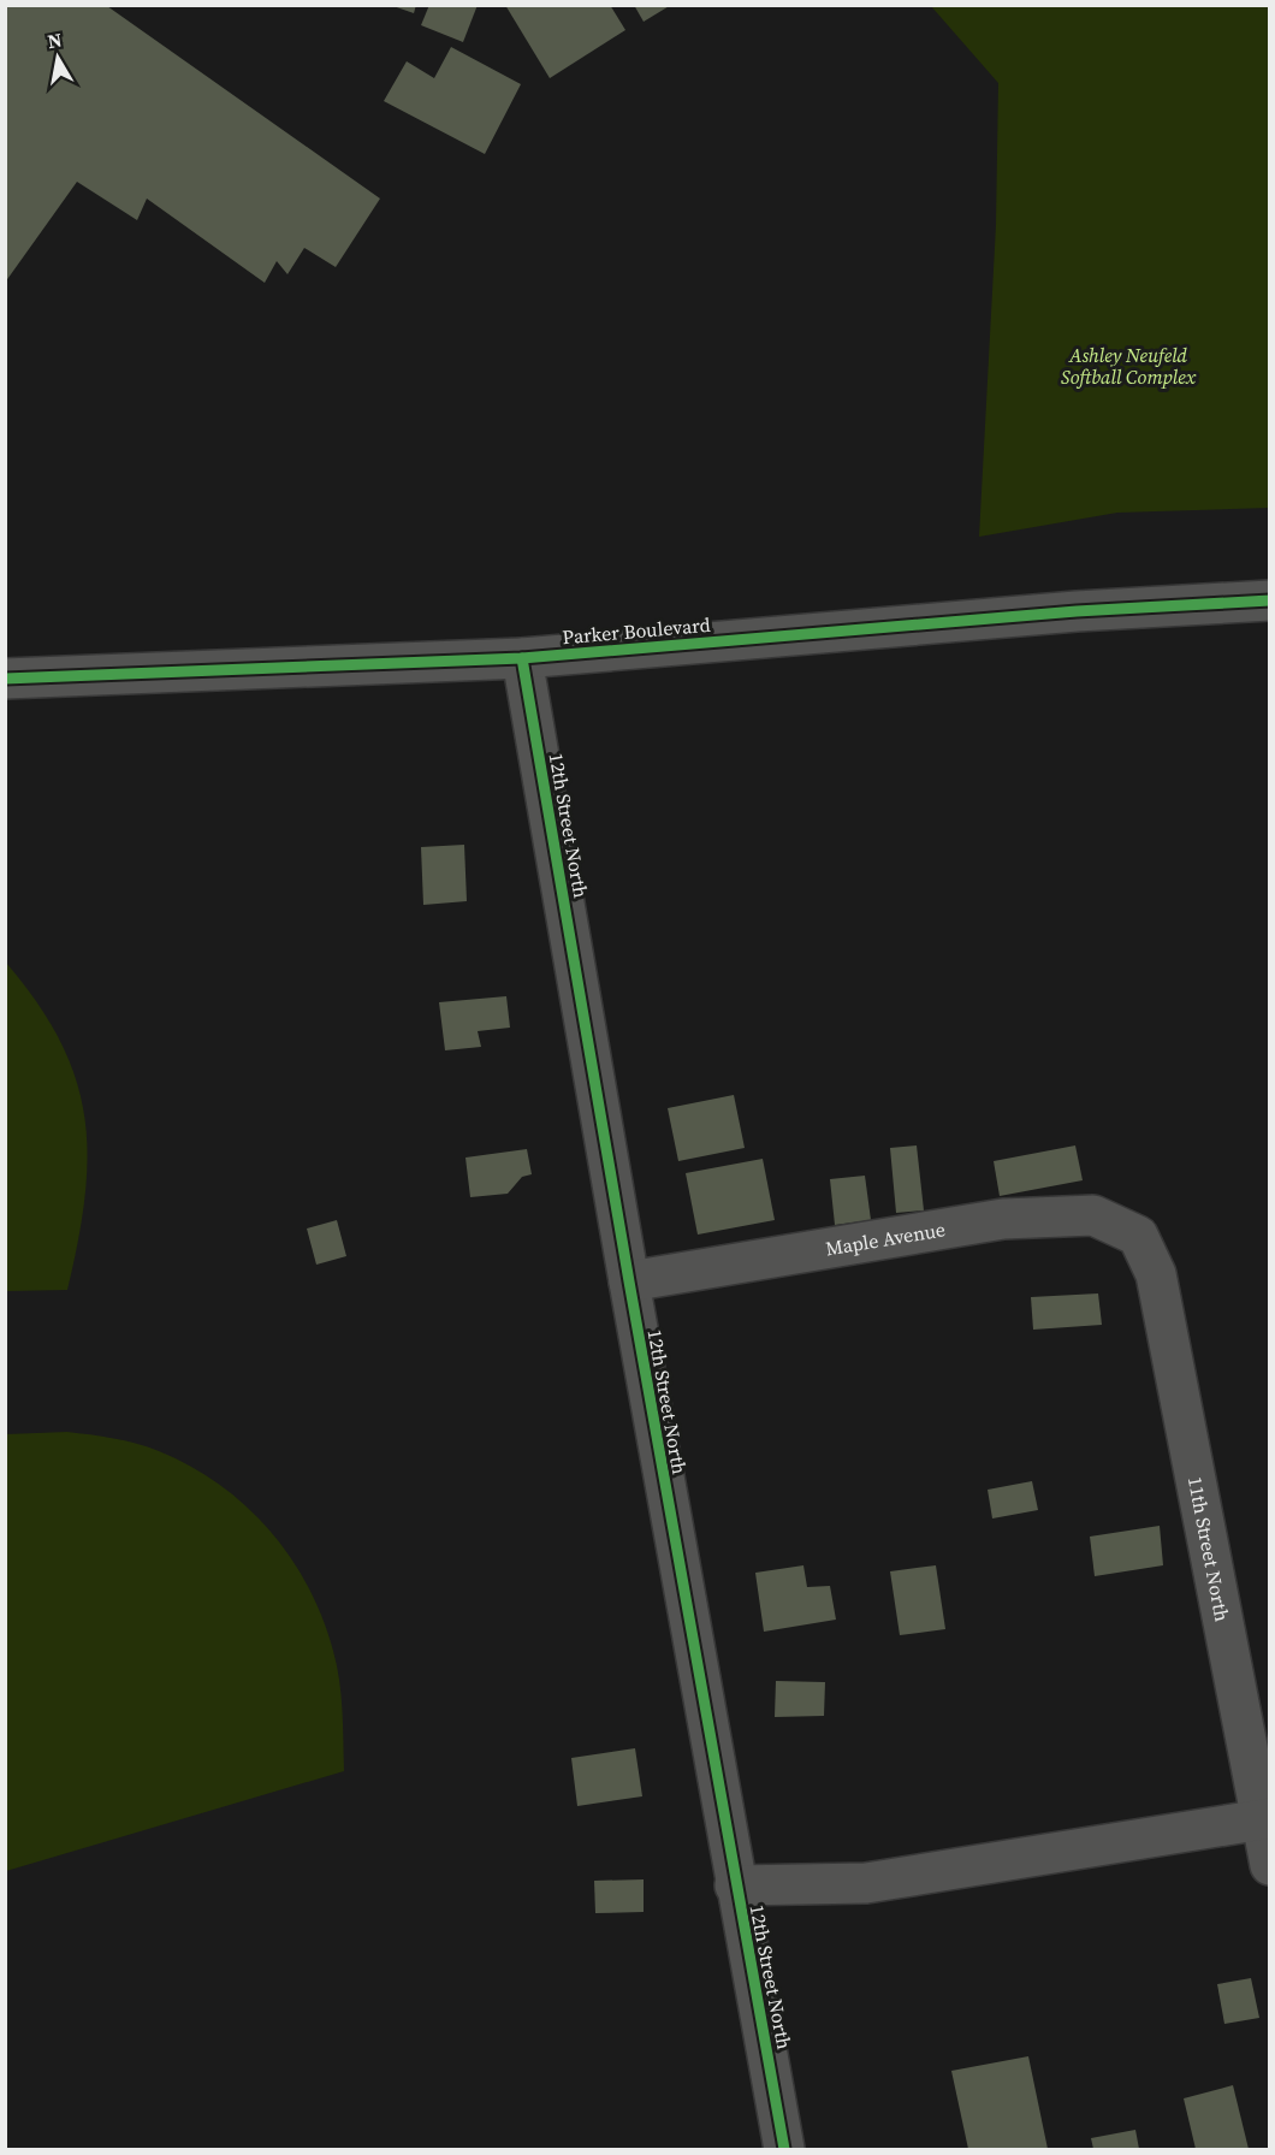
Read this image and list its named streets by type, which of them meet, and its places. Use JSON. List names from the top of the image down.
{
  "streets": {
    "street": [
      "Parker Boulevard",
      "12th Street North",
      "Maple Avenue",
      "11th Street North"
    ]
  },
  "crossings": [
    ["Parker Boulevard", "12th Street North"],
    ["12th Street North", "Maple Avenue"],
    ["Maple Avenue", "11th Street North"]
  ],
  "parks": ["Ashley Neufeld Softball Complex"],
  "north": "top"
}
